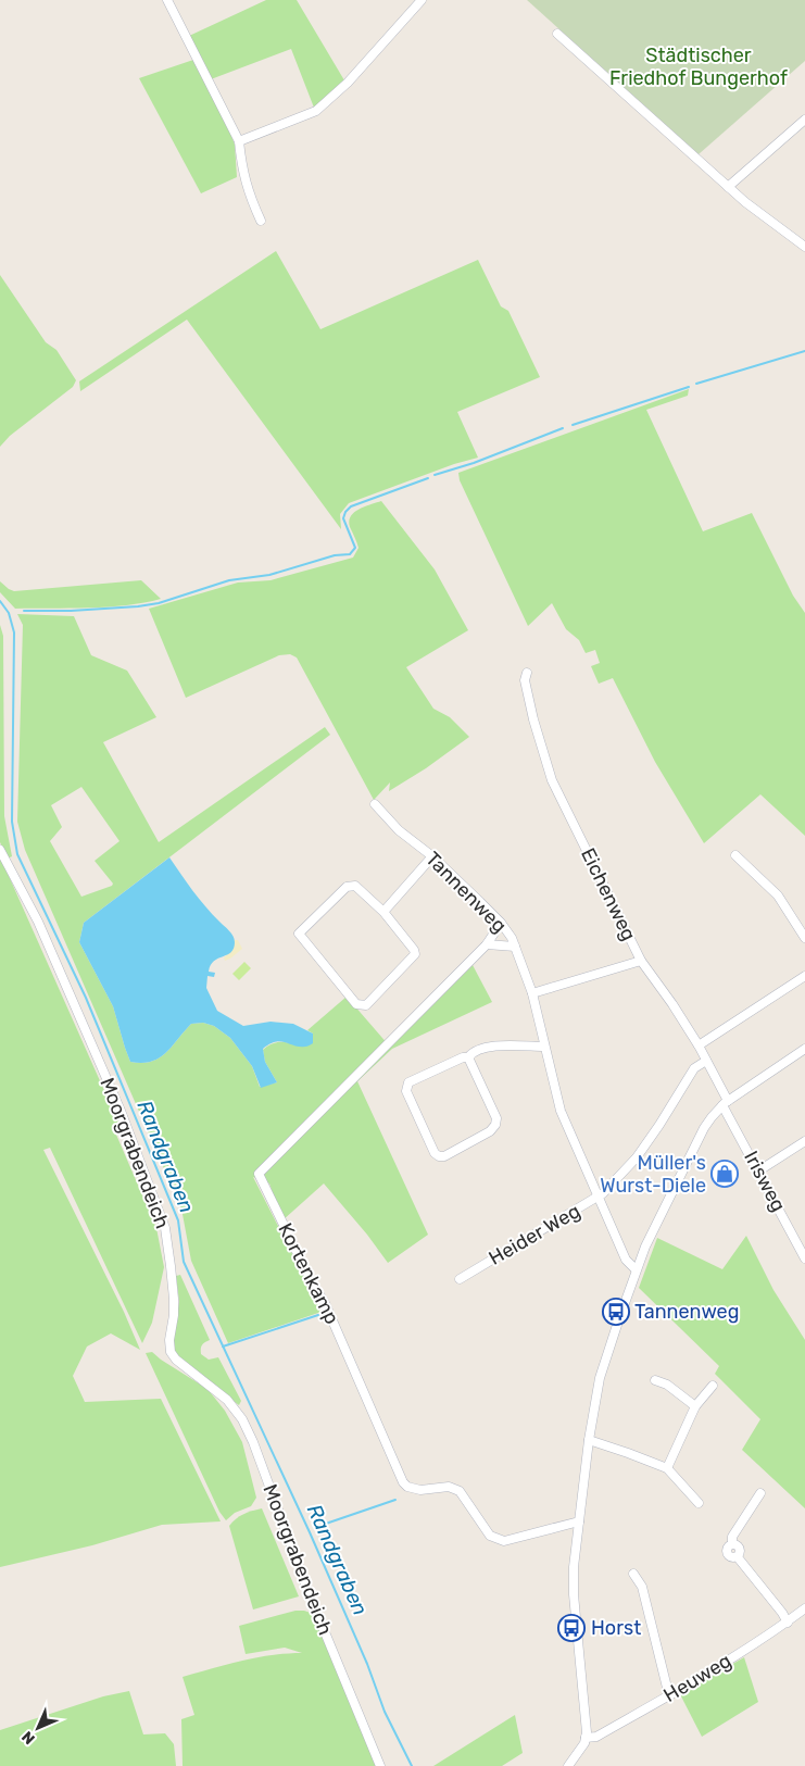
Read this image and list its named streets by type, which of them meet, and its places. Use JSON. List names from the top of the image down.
{
  "streets": {
    "street": [
      "Tannenweg",
      "Eichenweg",
      "Moorgrabendeich",
      "Irisweg",
      "Heider Weg",
      "Kortenkamp",
      "Heuweg"
    ]
  },
  "crossings": [
    ["Tannenweg", "Heider Weg"],
    ["Tannenweg", "Kortenkamp"],
    ["Eichenweg", "Irisweg"],
    ["Eichenweg", "Heider Weg"]
  ],
  "water": ["Randgraben"],
  "parks": ["Städtischer Friedhof Bungerhof"],
  "places": {
    "shop": ["Müller's Wurst-Diele"],
    "bus stop": ["Tannenweg", "Horst"]
  },
  "north": "bottom left"
}
